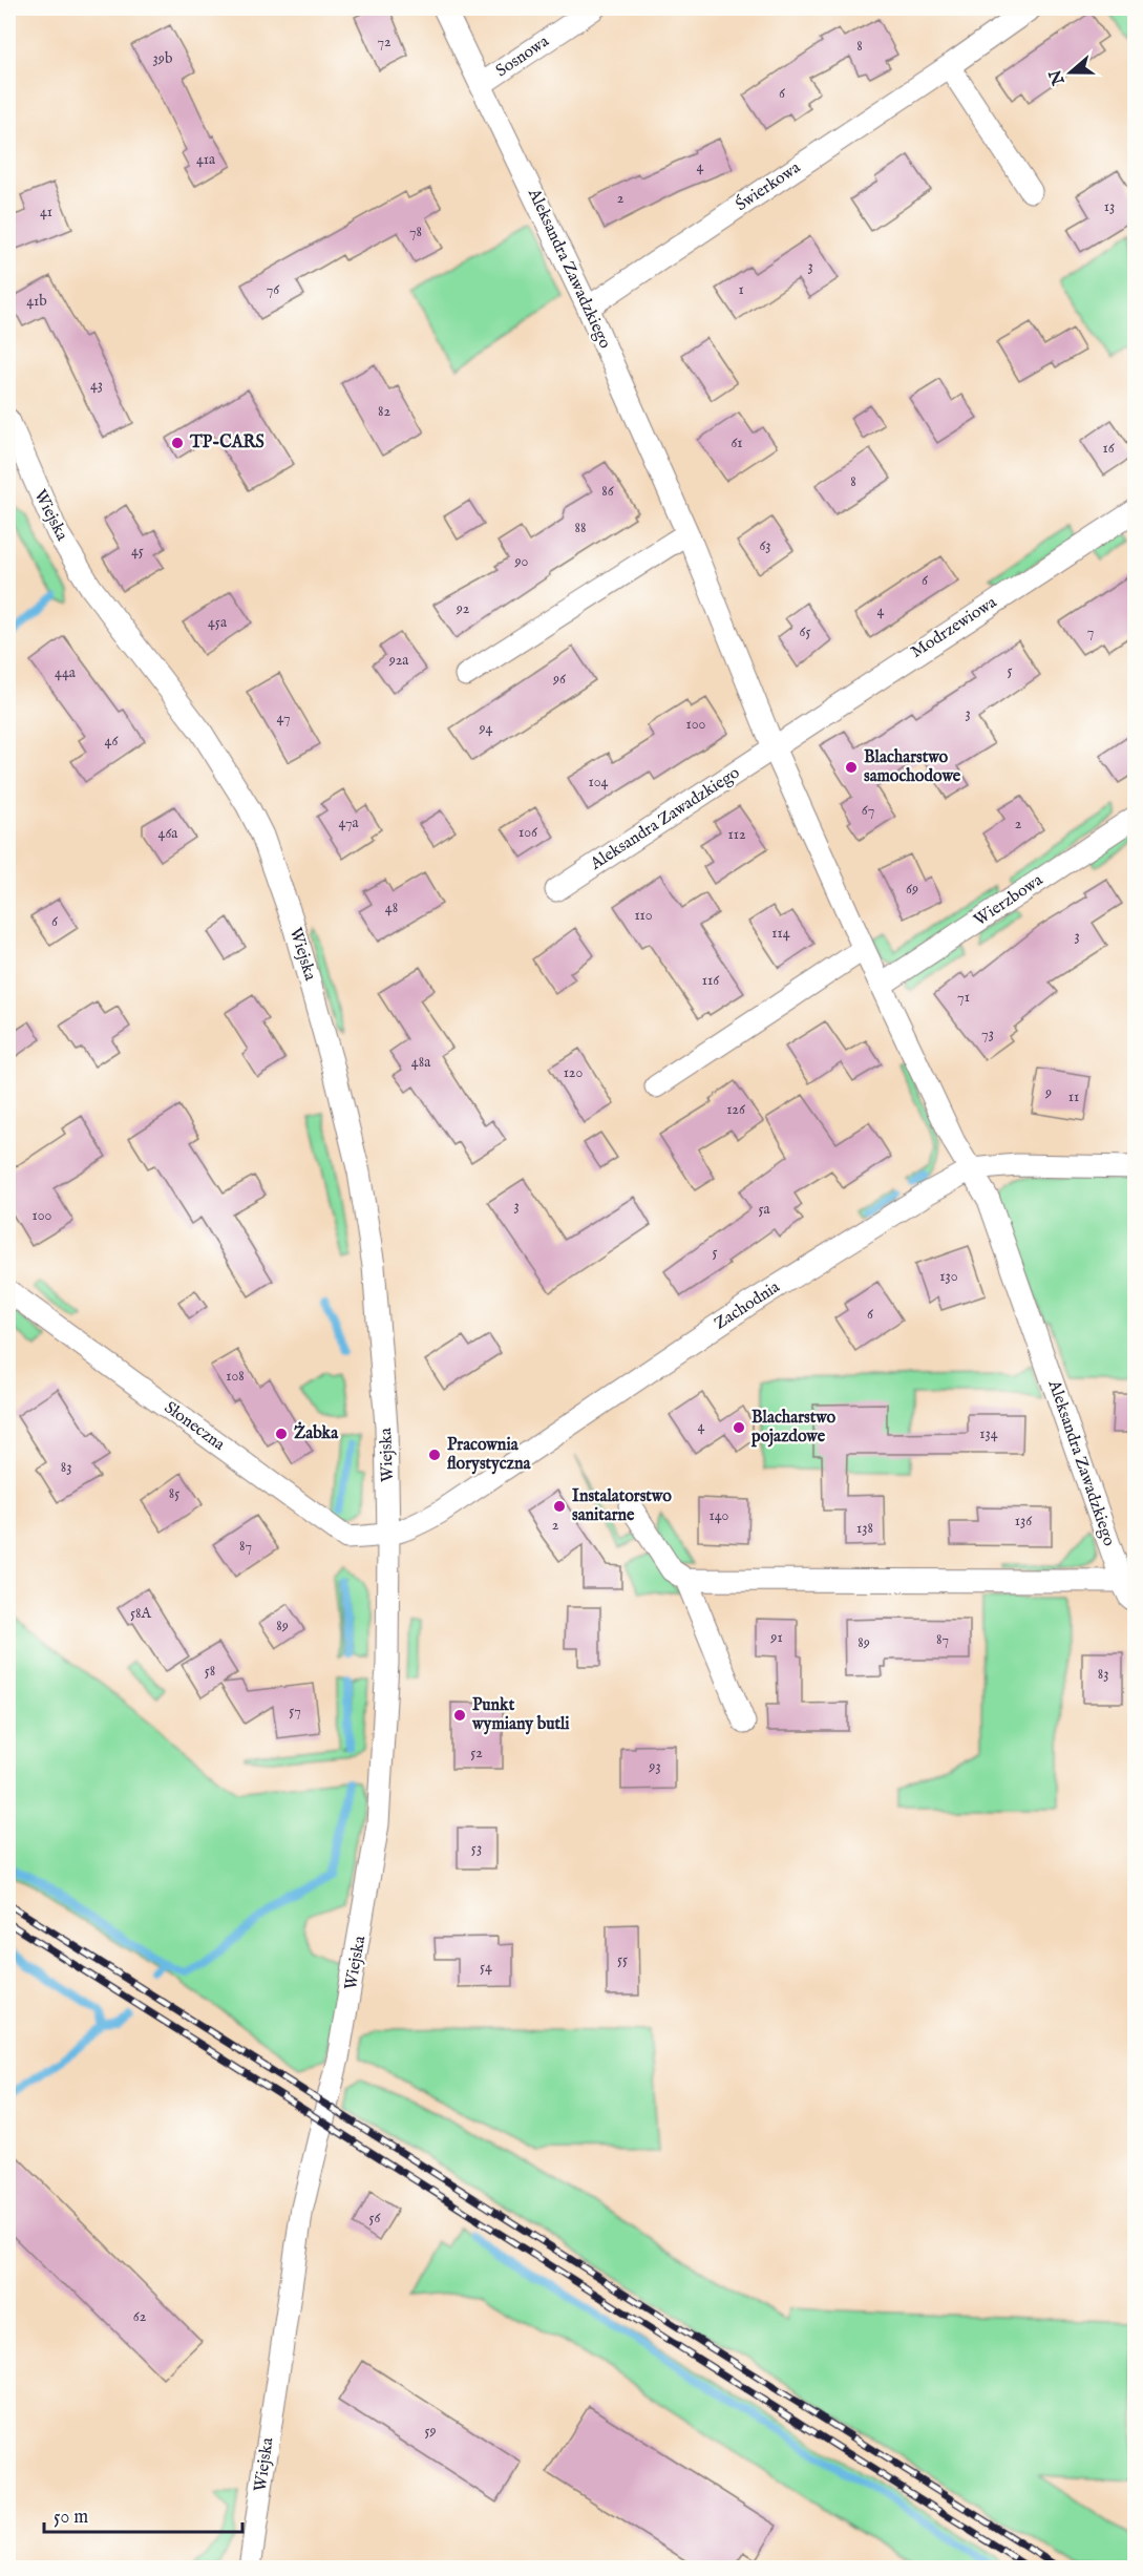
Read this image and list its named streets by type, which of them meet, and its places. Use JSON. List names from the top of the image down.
{
  "streets": {
    "street": [
      "Sosnowa",
      "Świerkowa",
      "Aleksandra Zawadzkiego",
      "Wiejska",
      "Modrzewiowa",
      "Wierzbowa",
      "Zachodnia",
      "Słoneczna"
    ]
  },
  "crossings": [
    ["Sosnowa", "Aleksandra Zawadzkiego"],
    ["Świerkowa", "Aleksandra Zawadzkiego"],
    ["Aleksandra Zawadzkiego", "Modrzewiowa"],
    ["Aleksandra Zawadzkiego", "Wierzbowa"],
    ["Aleksandra Zawadzkiego", "Zachodnia"],
    ["Wiejska", "Zachodnia"],
    ["Wiejska", "Słoneczna"],
    ["Zachodnia", "Słoneczna"]
  ],
  "places": [
    "TP-CARS",
    "Blacharstwo samochodowe",
    "Blacharstwo pojazdowe",
    "Żabka",
    "Pracownia florystyczna",
    "Instalatorstwo sanitarne",
    "Punkt wymiany butli"
  ],
  "house_numbers": [
    "72",
    "8",
    "39b",
    "6",
    "41a",
    "4",
    "2",
    "13",
    "41",
    "78",
    "3",
    "76",
    "1",
    "41b",
    "43",
    "82",
    "61",
    "16",
    "8",
    "86",
    "88",
    "63",
    "45",
    "90",
    "6",
    "92",
    "4",
    "45a",
    "65",
    "7",
    "92a",
    "5",
    "44a",
    "96",
    "3",
    "47",
    "100",
    "94",
    "46",
    "104",
    "67",
    "47a",
    "2",
    "106",
    "46a",
    "112",
    "69",
    "48",
    "110",
    "6",
    "114",
    "3",
    "116",
    "71",
    "73",
    "48a",
    "120",
    "9",
    "11",
    "126",
    "3",
    "5a",
    "100",
    "5",
    "130",
    "6",
    "108",
    "4",
    "134",
    "83",
    "85",
    "140",
    "136",
    "2",
    "138",
    "87",
    "58A",
    "89",
    "91",
    "87",
    "89",
    "58",
    "83",
    "57",
    "52",
    "93",
    "53",
    "55",
    "54",
    "56",
    "62",
    "59"
  ],
  "scale_bar": "50 m",
  "north": "left"
}
